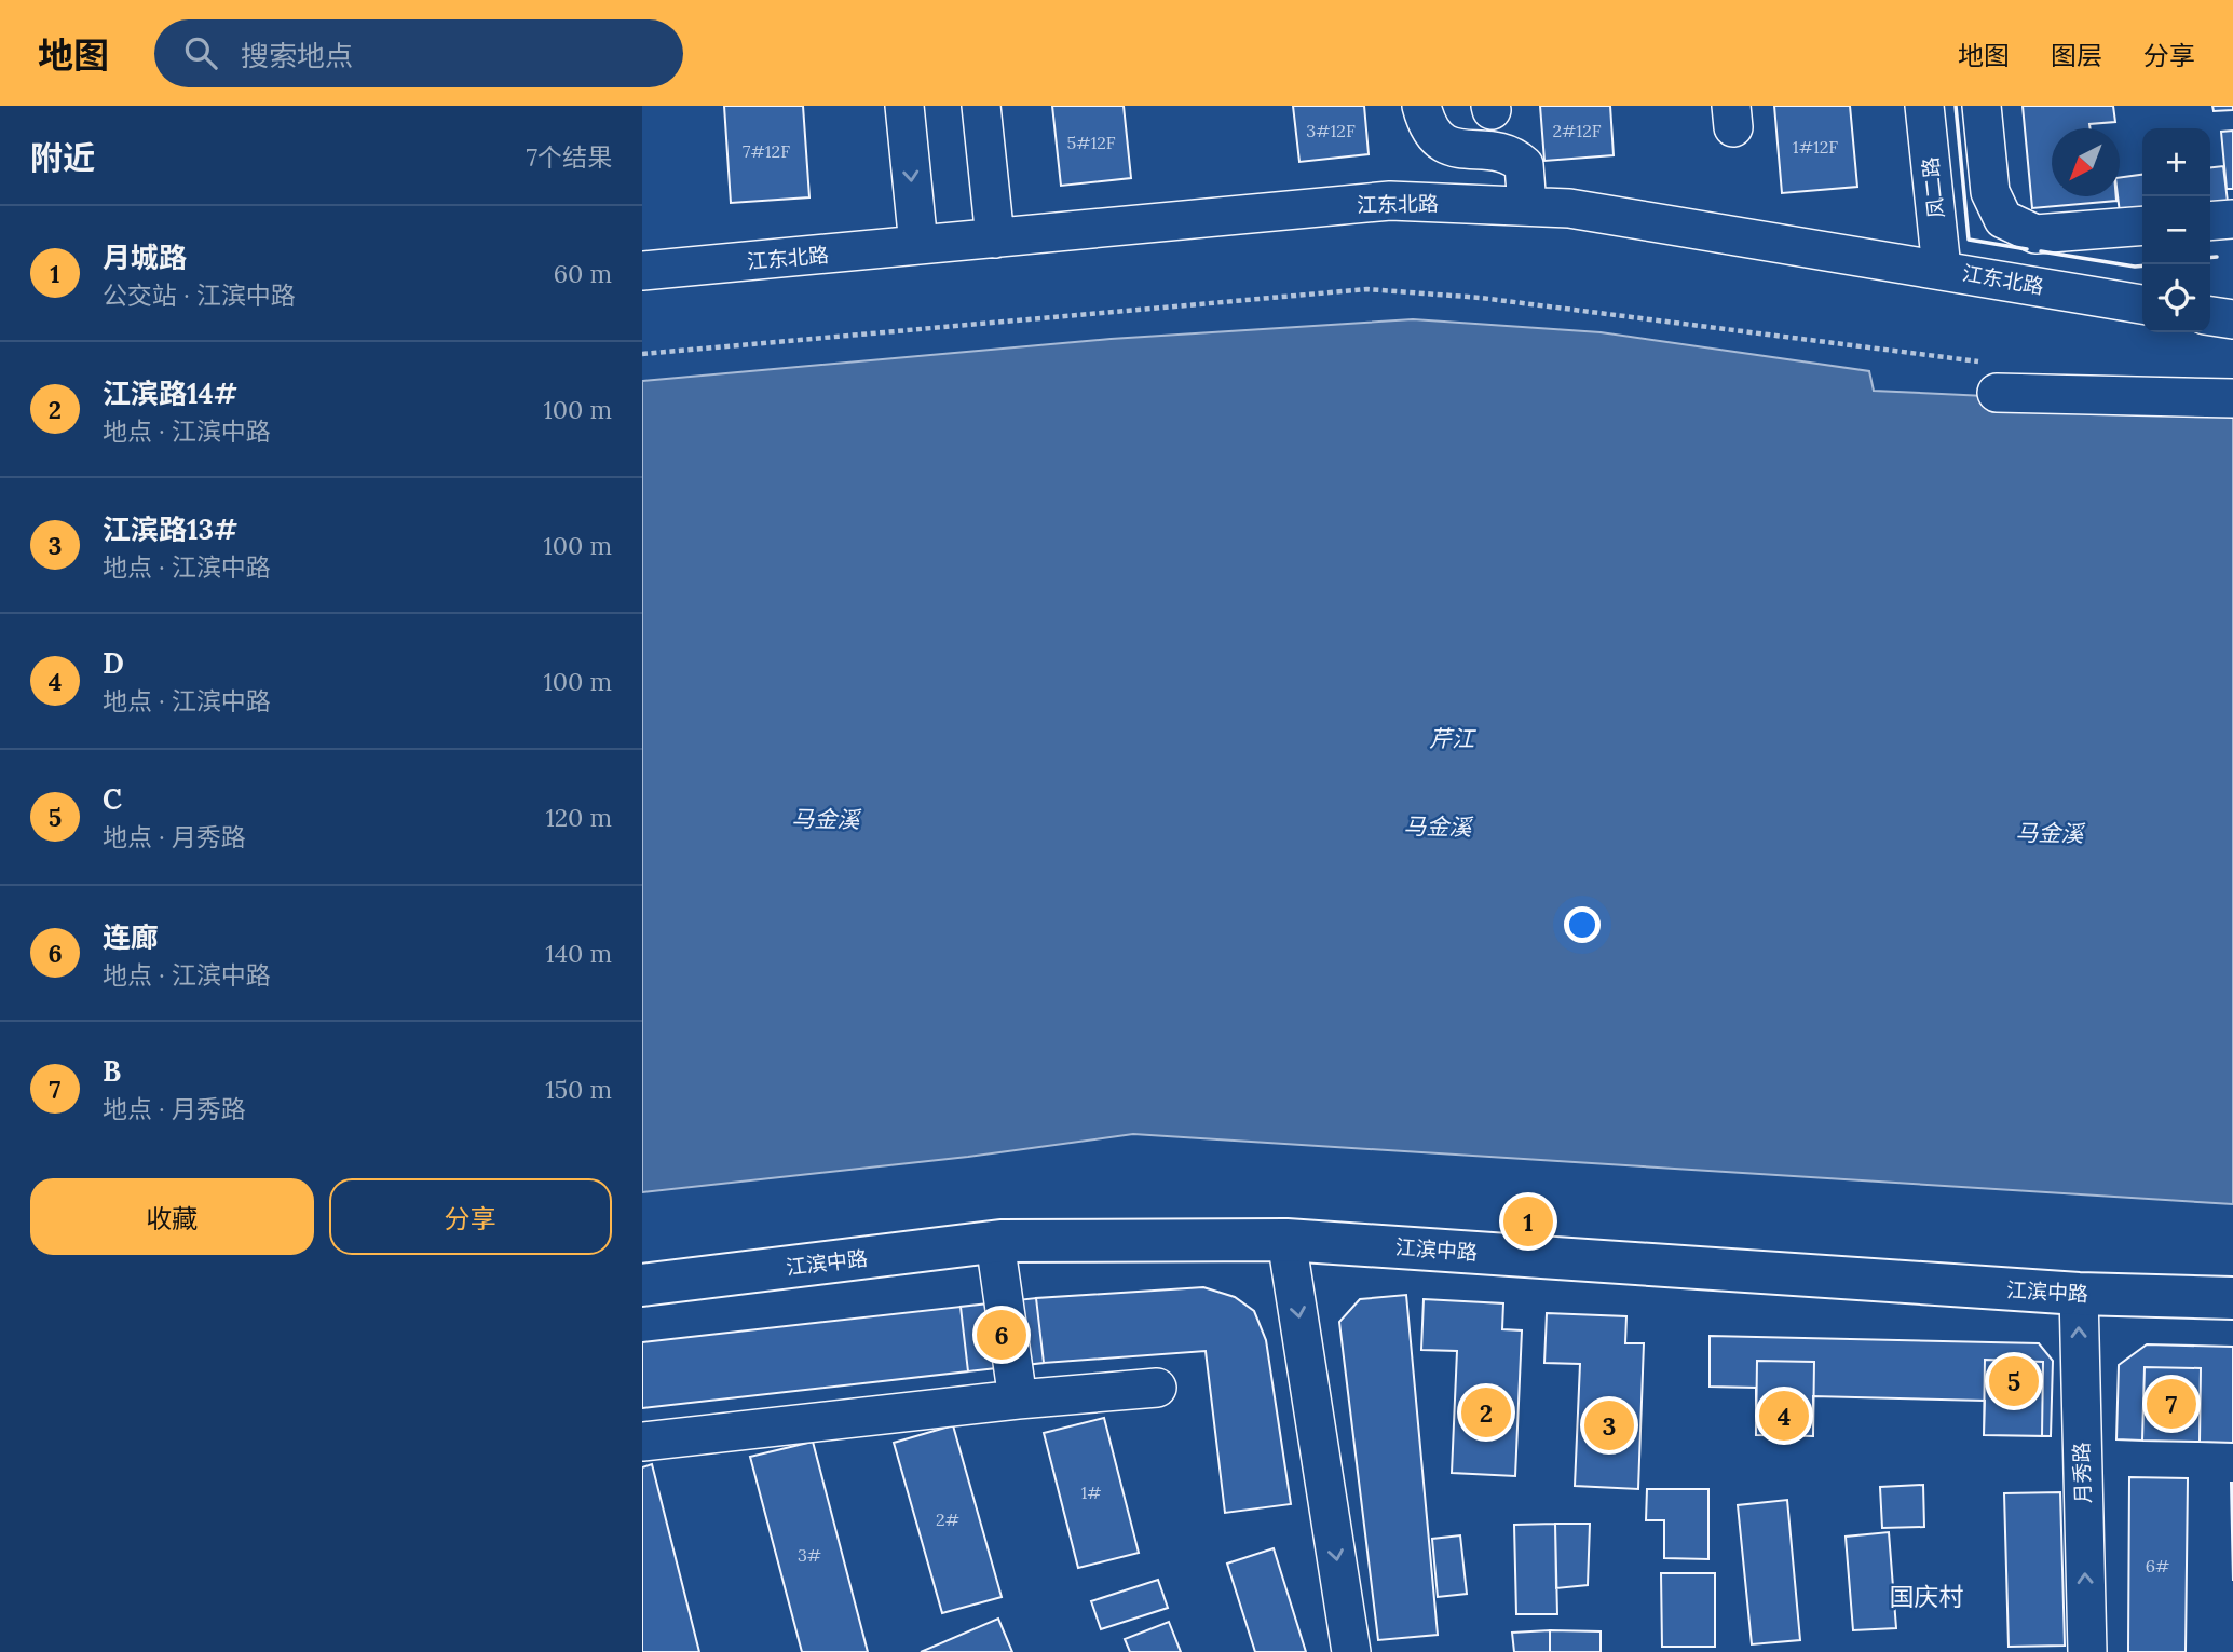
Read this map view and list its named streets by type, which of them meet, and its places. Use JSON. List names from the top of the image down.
{
  "streets": {
    "main road": ["江滨中路"],
    "street": ["凤二路", "江东北路", "月秀路"]
  },
  "crossings": [
    ["凤二路", "江东北路"],
    ["江滨中路", "月秀路"]
  ],
  "one_way": ["月秀路"],
  "districts": ["国庆村"],
  "water": ["芹江", "马金溪"],
  "house_numbers": [
    "3#12F",
    "2#12F",
    "5#12F",
    "1#12F",
    "7#12F",
    "1#",
    "2#",
    "3#",
    "6#"
  ],
  "north": "bottom left",
  "page": {
    "header": "地图",
    "search": "搜索地点",
    "nav": ["地图", "图层", "分享"],
    "heading": ["附近", "7个结果"],
    "map_buttons": ["+", "−"],
    "list": [
      {
        "mark": "1",
        "name": "月城路",
        "note": "公交站 · 江滨中路",
        "value": "60 m"
      },
      {
        "mark": "2",
        "name": "江滨路14#",
        "note": "地点 · 江滨中路",
        "value": "100 m"
      },
      {
        "mark": "3",
        "name": "江滨路13#",
        "note": "地点 · 江滨中路",
        "value": "100 m"
      },
      {
        "mark": "4",
        "name": "D",
        "note": "地点 · 江滨中路",
        "value": "100 m"
      },
      {
        "mark": "5",
        "name": "C",
        "note": "地点 · 月秀路",
        "value": "120 m"
      },
      {
        "mark": "6",
        "name": "连廊",
        "note": "地点 · 江滨中路",
        "value": "140 m"
      },
      {
        "mark": "7",
        "name": "B",
        "note": "地点 · 月秀路",
        "value": "150 m"
      }
    ],
    "buttons": ["收藏", "分享"],
    "pins": [
      "1",
      "6",
      "5",
      "7",
      "2",
      "4",
      "3"
    ]
  }
}
